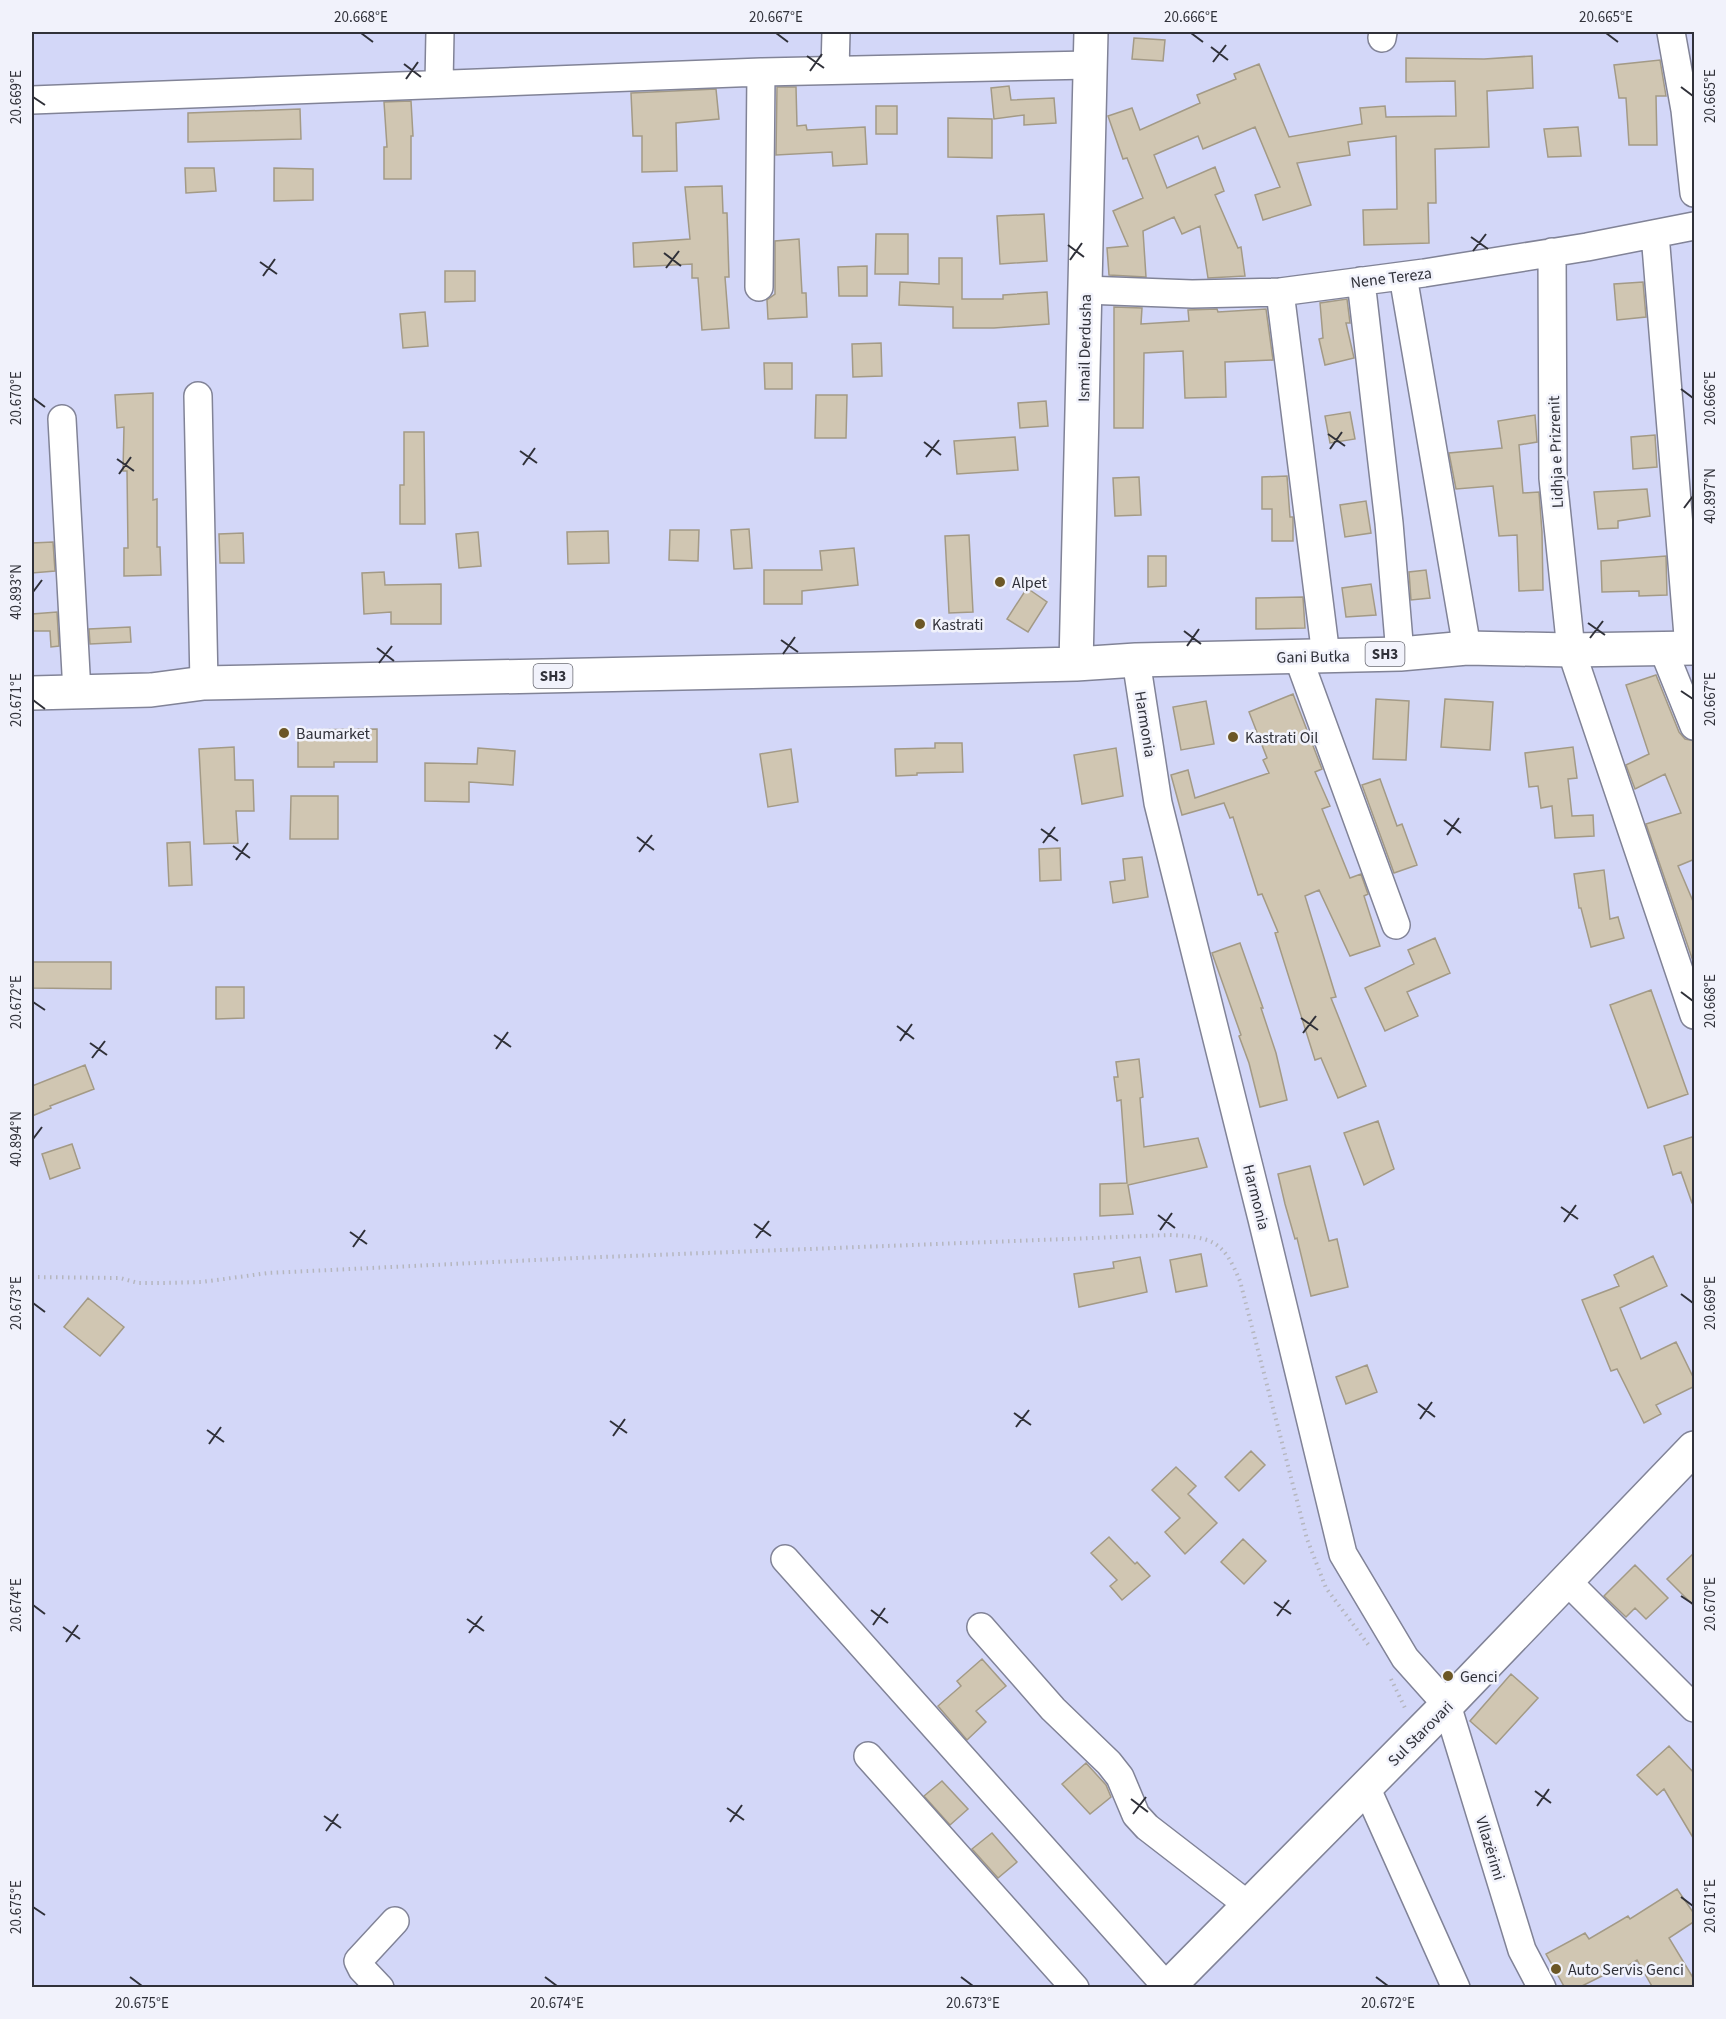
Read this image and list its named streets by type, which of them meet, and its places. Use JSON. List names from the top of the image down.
{
  "streets": {
    "main road": [
      "Ismail Derdusha",
      "SH3",
      "Gani Butka",
      "Sul Starovari"
    ],
    "street": [
      "Nene Tereza",
      "Lidhja e Prizrenit",
      "Harmonia",
      "Vllazërimi"
    ]
  },
  "crossings": [
    ["Nene Tereza", "Ismail Derdusha"],
    ["Nene Tereza", "Lidhja e Prizrenit"],
    ["Ismail Derdusha", "SH3"],
    ["Ismail Derdusha", "Gani Butka"],
    ["Lidhja e Prizrenit", "Gani Butka"],
    ["SH3", "Gani Butka"],
    ["Gani Butka", "Harmonia"],
    ["Harmonia", "Sul Starovari"],
    ["Harmonia", "Vllazërimi"],
    ["Sul Starovari", "Vllazërimi"]
  ],
  "places": [
    "Alpet",
    "Kastrati",
    "Baumarket",
    "Kastrati Oil",
    "Genci",
    "Auto Servis Genci"
  ],
  "coordinates": [
    "20.668°E",
    "20.667°E",
    "20.666°E",
    "20.665°E",
    "20.669°E",
    "20.670°E",
    "40.897°N",
    "40.893°N",
    "20.671°E",
    "20.672°E",
    "40.894°N",
    "20.673°E",
    "20.674°E",
    "20.675°E"
  ]
}
